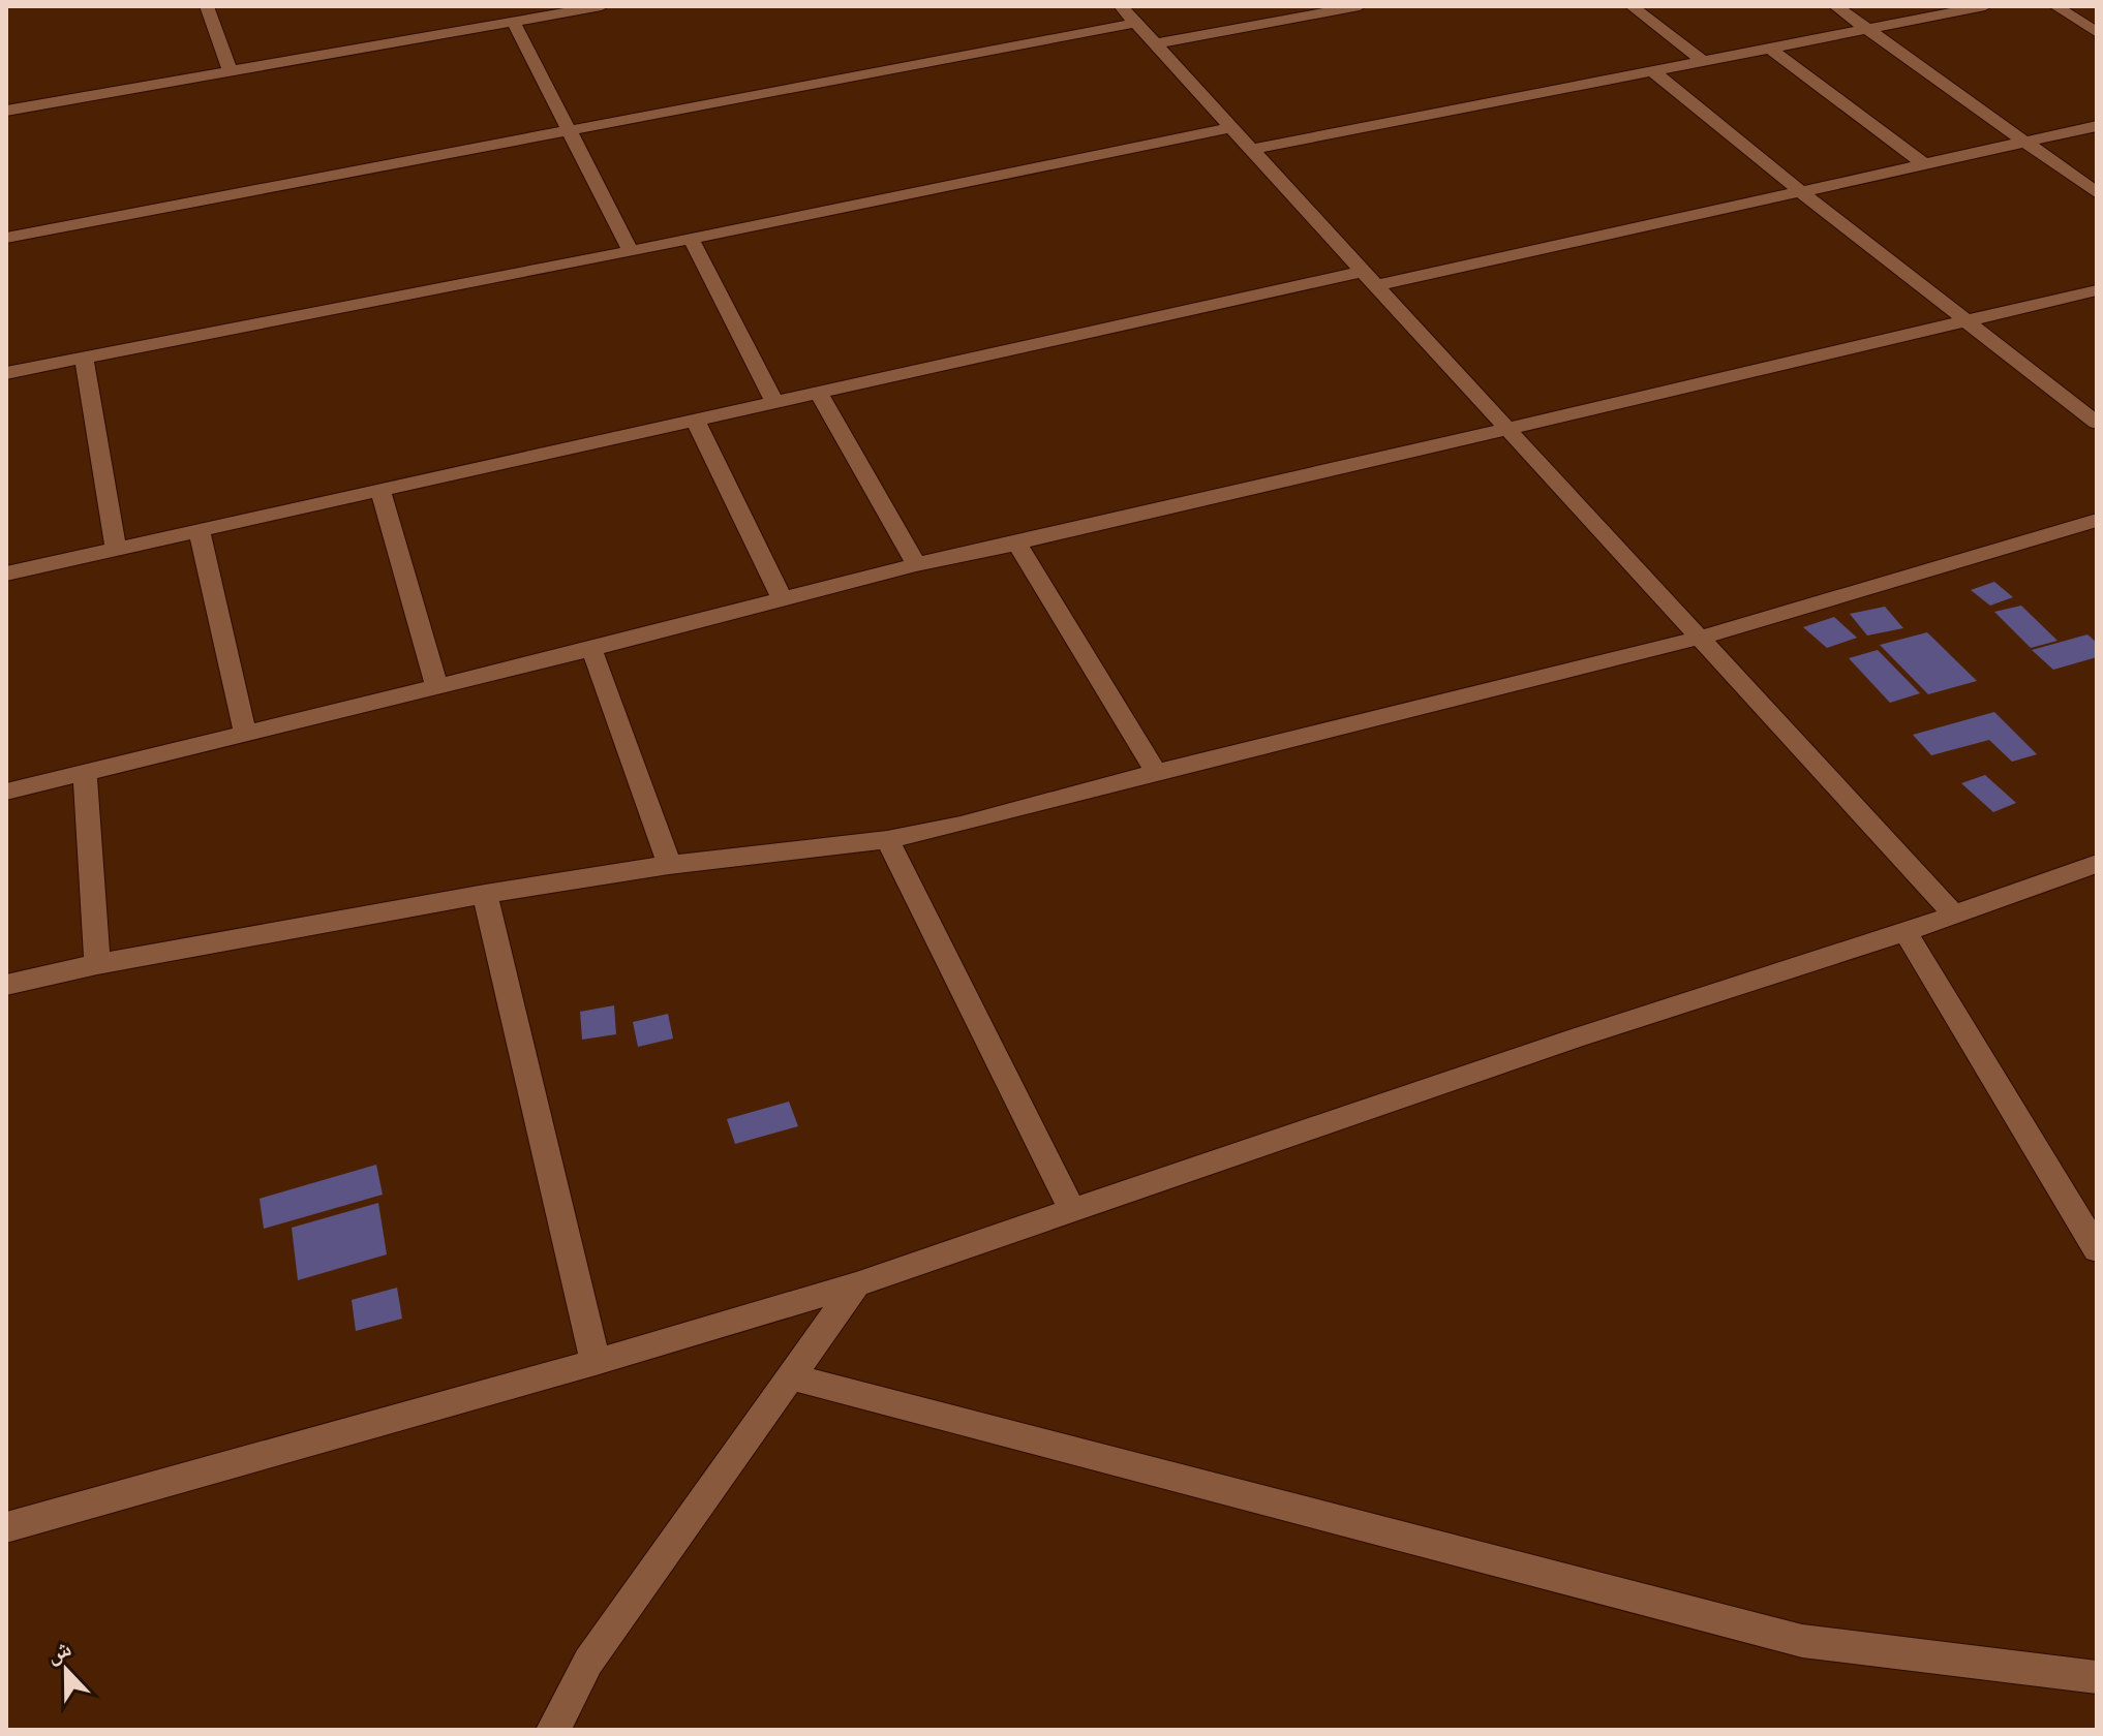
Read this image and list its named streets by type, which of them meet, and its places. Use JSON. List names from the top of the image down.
{
  "north": "top"
}
